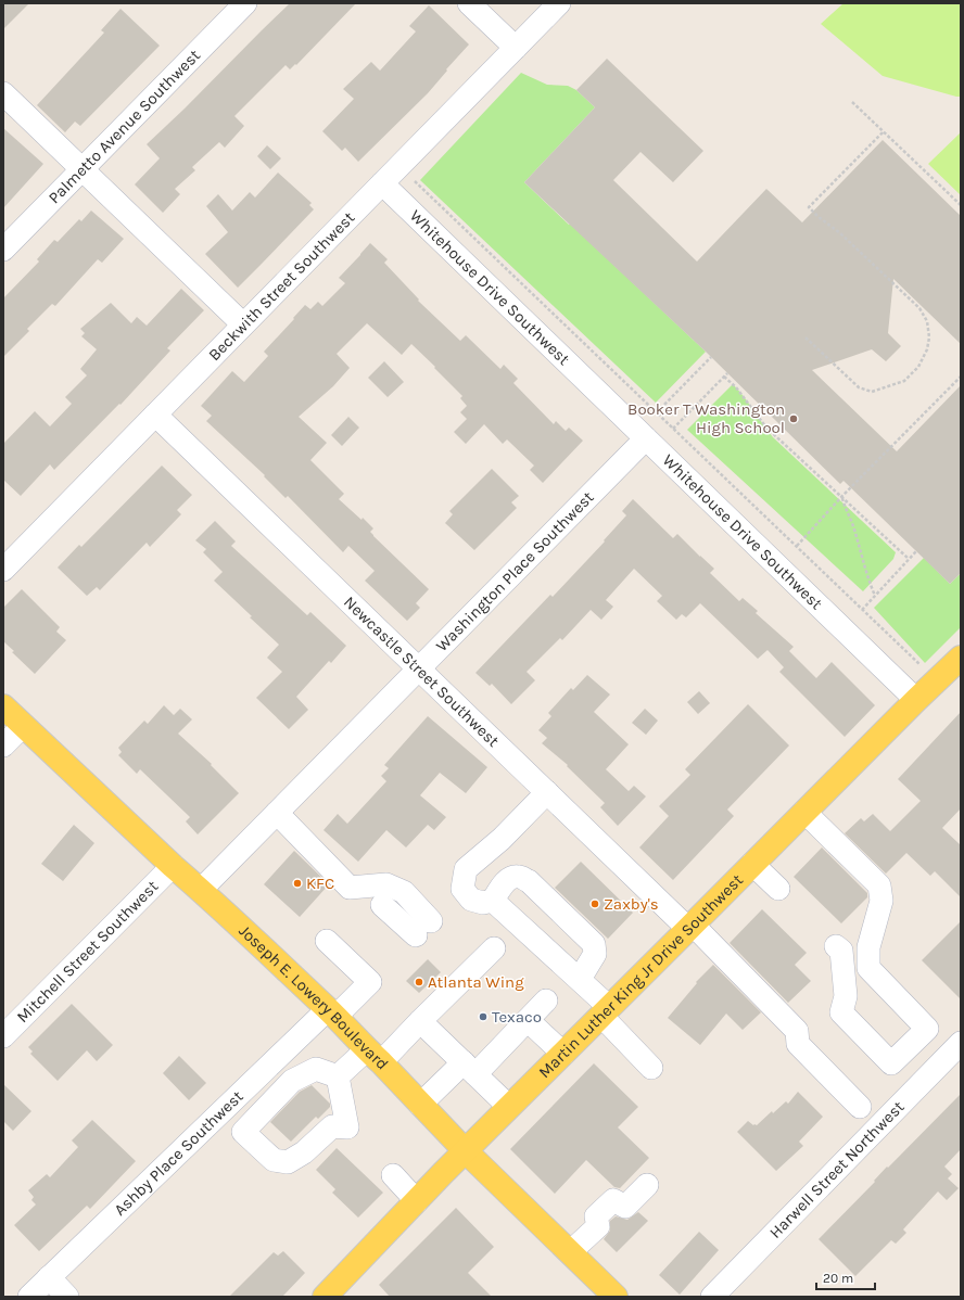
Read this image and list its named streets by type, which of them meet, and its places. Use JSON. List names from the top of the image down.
{
  "streets": {
    "main road": ["Martin Luther King Jr Drive Southwest", "Joseph E. Lowery Boulevard"],
    "street": [
      "Palmetto Avenue Southwest",
      "Beckwith Street Southwest",
      "Whitehouse Drive Southwest",
      "Washington Place Southwest",
      "Newcastle Street Southwest",
      "Mitchell Street Southwest",
      "Ashby Place Southwest",
      "Harwell Street Northwest"
    ]
  },
  "crossings": [
    ["Beckwith Street Southwest", "Whitehouse Drive Southwest"],
    ["Beckwith Street Southwest", "Newcastle Street Southwest"],
    ["Whitehouse Drive Southwest", "Washington Place Southwest"],
    ["Whitehouse Drive Southwest", "Martin Luther King Jr Drive Southwest"],
    ["Washington Place Southwest", "Newcastle Street Southwest"],
    ["Washington Place Southwest", "Joseph E. Lowery Boulevard"],
    ["Newcastle Street Southwest", "Martin Luther King Jr Drive Southwest"],
    ["Mitchell Street Southwest", "Joseph E. Lowery Boulevard"],
    ["Martin Luther King Jr Drive Southwest", "Joseph E. Lowery Boulevard"],
    ["Joseph E. Lowery Boulevard", "Ashby Place Southwest"]
  ],
  "places": [
    "Booker T Washington High School",
    "KFC",
    "Zaxby's",
    "Atlanta Wing",
    "Texaco"
  ],
  "scale_bar": "20 m"
}
